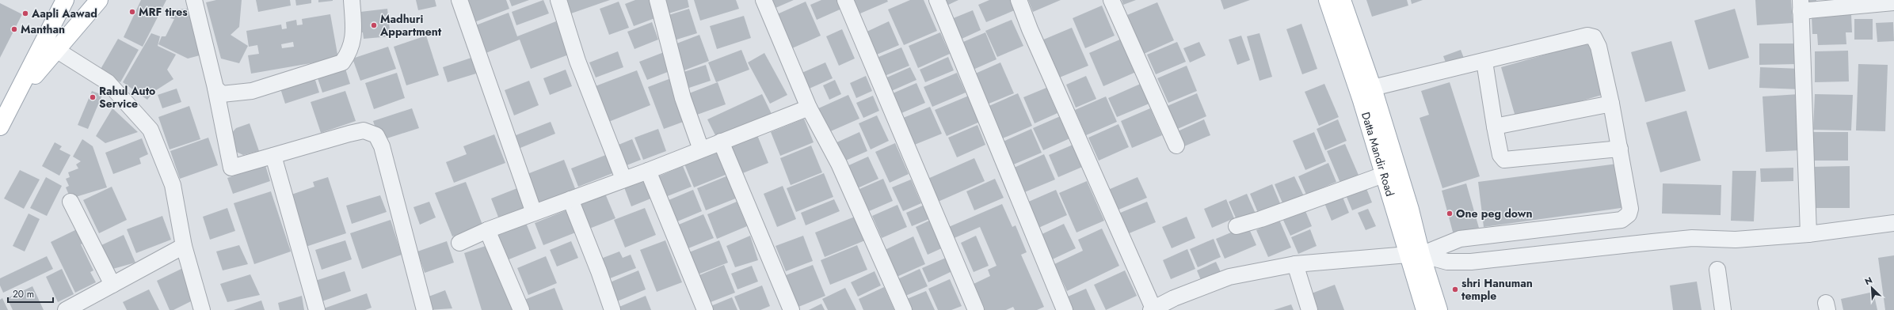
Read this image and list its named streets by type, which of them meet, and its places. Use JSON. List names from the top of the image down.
{
  "streets": {
    "main road": ["Datta Mandir Road"]
  },
  "places": [
    "MRF tires",
    "Aapli Aawad",
    "Madhuri Appartment",
    "Manthan",
    "Rahul Auto Service",
    "One peg down",
    "shri Hanuman temple"
  ],
  "scale_bar": "20 m",
  "north": "top left"
}
